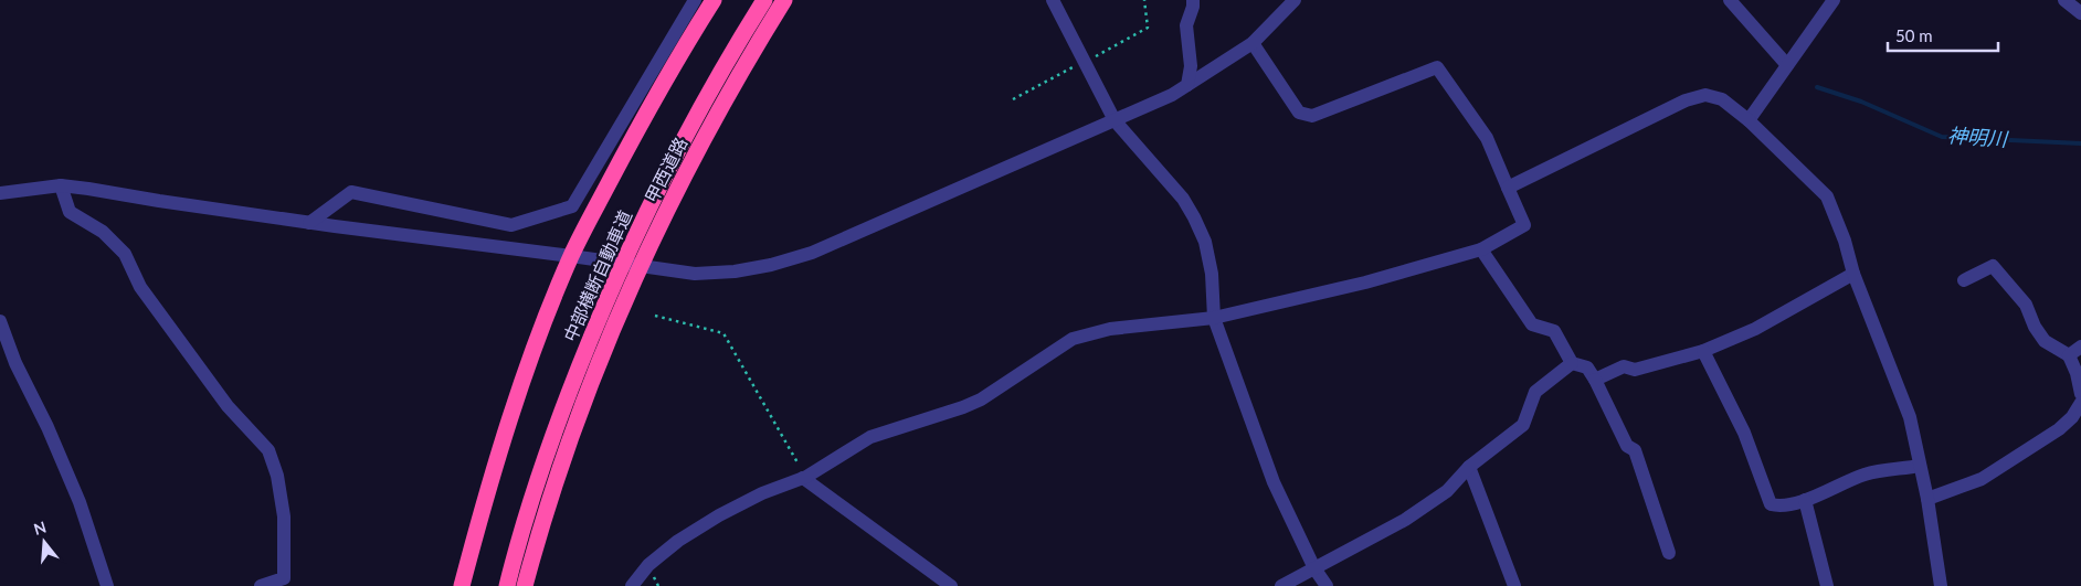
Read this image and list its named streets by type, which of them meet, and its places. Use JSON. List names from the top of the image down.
{
  "streets": {
    "highway": ["甲西道路", "中部横断自動車道"]
  },
  "water": ["神明川"],
  "scale_bar": "50 m",
  "north": "top"
}
